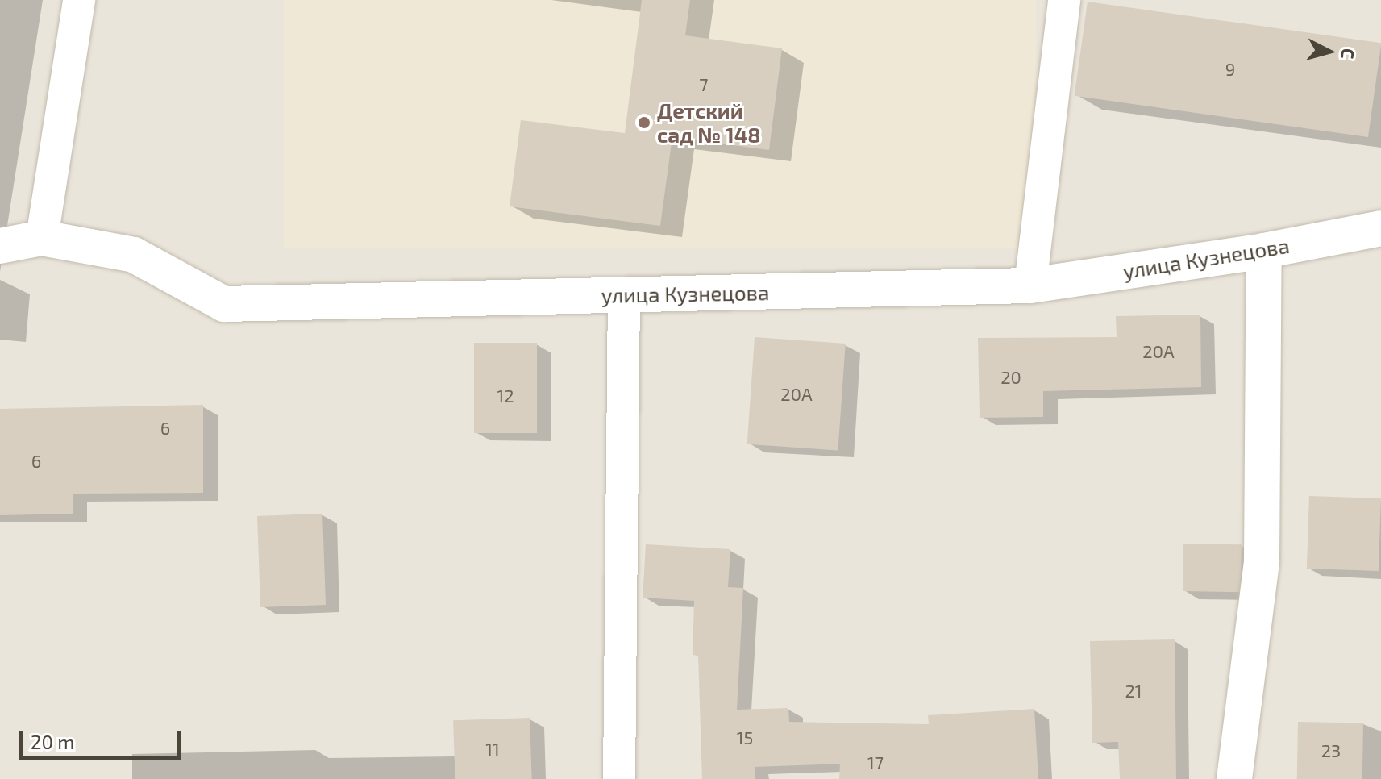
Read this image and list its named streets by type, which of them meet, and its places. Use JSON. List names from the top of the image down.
{
  "streets": {
    "street": ["улица Кузнецова"]
  },
  "places": ["Детский сад № 148"],
  "house_numbers": [
    "9",
    "7",
    "20А",
    "20",
    "20А",
    "12",
    "6",
    "6",
    "21",
    "15",
    "11",
    "23",
    "17"
  ],
  "scale_bar": "20 m",
  "north": "right"
}
